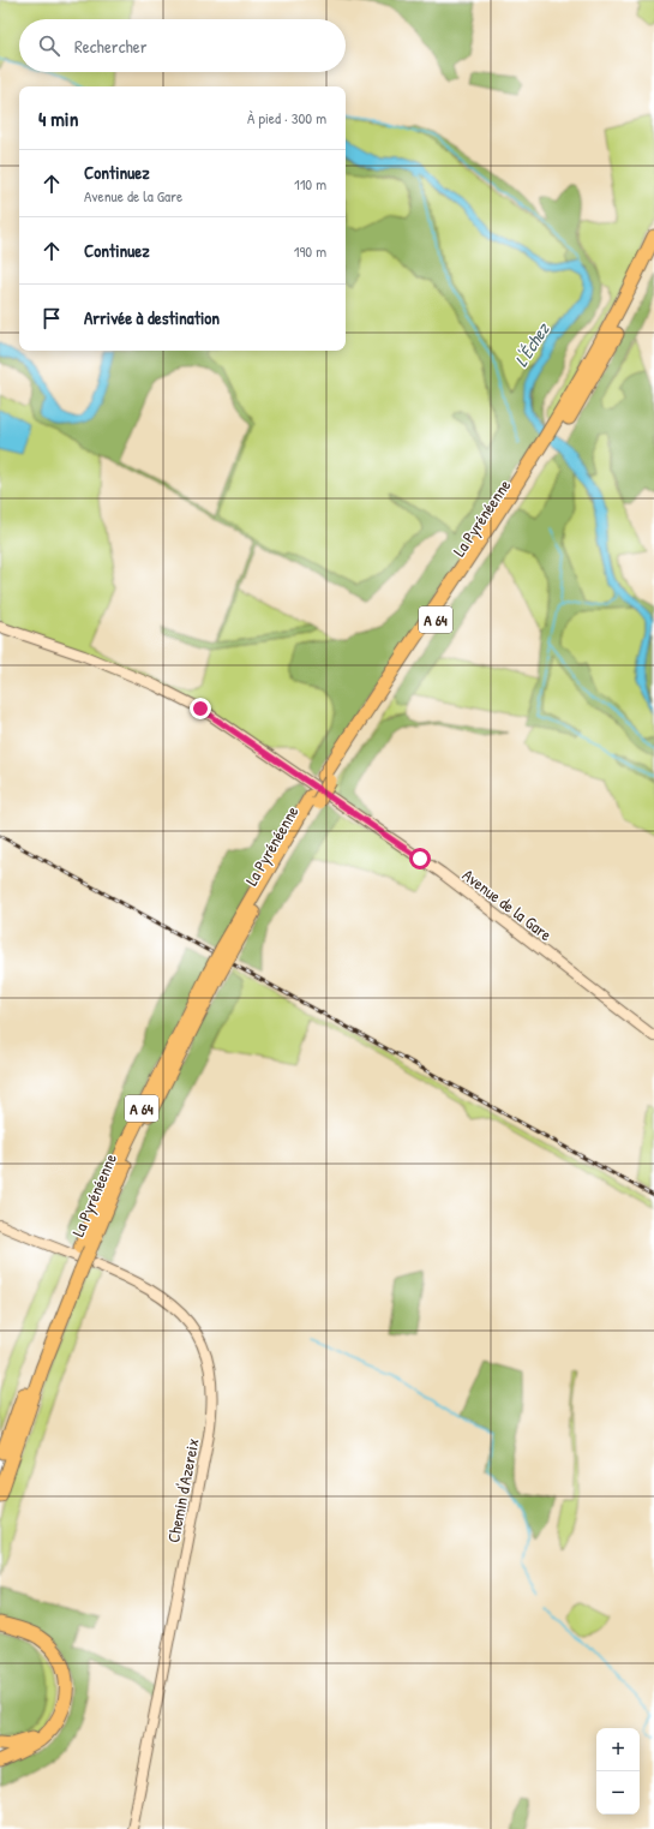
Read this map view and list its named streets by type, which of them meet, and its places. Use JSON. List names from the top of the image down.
{
  "streets": {
    "highway": ["La Pyrénéenne", "A 64"],
    "street": ["Avenue de la Gare", "Chemin d'Azereix"]
  },
  "water": ["L'Échez"],
  "page": {
    "search": "Rechercher",
    "heading": ["4 min", "À pied · 300 m"],
    "list": [
      ["Continuez", "Avenue de la Gare", "110 m"],
      ["Continuez", "190 m"],
      "Arrivée à destination"
    ],
    "map_buttons": ["+", "−"]
  }
}
